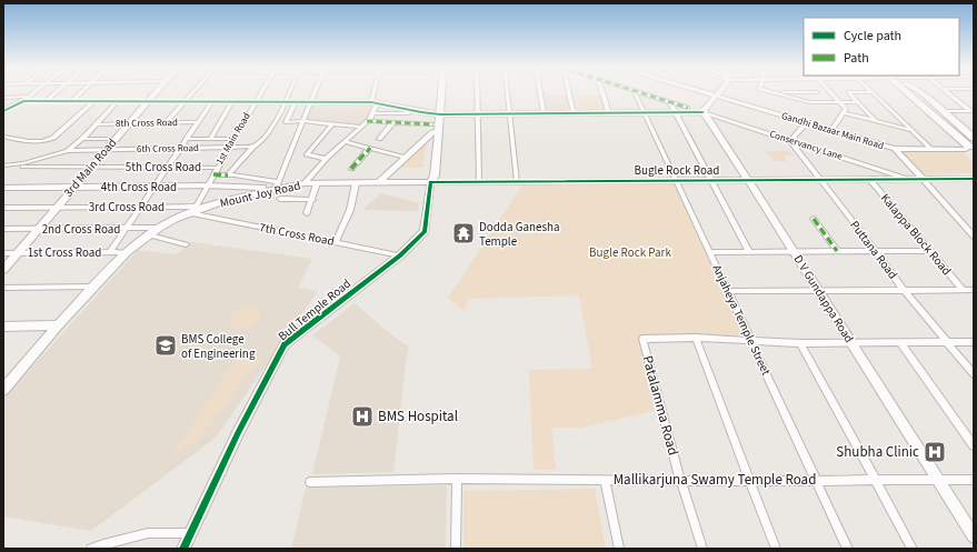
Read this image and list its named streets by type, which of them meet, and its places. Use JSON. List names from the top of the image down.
{
  "streets": {
    "main road": [
      "3rd Main Road",
      "4th Cross Road",
      "Mount Joy Road",
      "Bull Temple Road"
    ],
    "street": [
      "8th Cross Road",
      "Gandhi Bazaar Main Road",
      "1st Main Road",
      "Conservancy Lane",
      "6th Cross Road",
      "5th Cross Road",
      "Bugle Rock Road",
      "3rd Cross Road",
      "2nd Cross Road",
      "7th Cross Road",
      "Kalappa Block Road",
      "Puttana Road",
      "1st Cross Road",
      "D V Gundappa Road",
      "Anjaheya Temple Street",
      "Patalamma Road",
      "Mallikarjuna Swamy Temple Road"
    ]
  },
  "crossings": [
    ["8th Cross Road", "3rd Main Road"],
    ["1st Main Road", "6th Cross Road"],
    ["1st Main Road", "5th Cross Road"],
    ["1st Main Road", "4th Cross Road"],
    ["1st Main Road", "Mount Joy Road"],
    ["1st Main Road", "3rd Cross Road"],
    ["1st Main Road", "7th Cross Road"],
    ["Conservancy Lane", "Bugle Rock Road"],
    ["Conservancy Lane", "Puttana Road"],
    ["Conservancy Lane", "D V Gundappa Road"],
    ["6th Cross Road", "5th Cross Road"],
    ["6th Cross Road", "3rd Main Road"],
    ["5th Cross Road", "3rd Main Road"],
    ["3rd Main Road", "4th Cross Road"],
    ["3rd Main Road", "3rd Cross Road"],
    ["3rd Main Road", "2nd Cross Road"],
    ["3rd Main Road", "1st Cross Road"],
    ["Bugle Rock Road", "Mount Joy Road"],
    ["Bugle Rock Road", "Kalappa Block Road"],
    ["Bugle Rock Road", "Puttana Road"],
    ["Bugle Rock Road", "D V Gundappa Road"],
    ["Bugle Rock Road", "Bull Temple Road"],
    ["Bugle Rock Road", "Anjaheya Temple Street"],
    ["4th Cross Road", "Mount Joy Road"],
    ["Mount Joy Road", "3rd Cross Road"],
    ["Mount Joy Road", "2nd Cross Road"],
    ["Mount Joy Road", "7th Cross Road"],
    ["Mount Joy Road", "1st Cross Road"],
    ["Mount Joy Road", "Bull Temple Road"],
    ["3rd Cross Road", "7th Cross Road"],
    ["7th Cross Road", "Bull Temple Road"],
    ["D V Gundappa Road", "Mallikarjuna Swamy Temple Road"],
    ["Anjaheya Temple Street", "Mallikarjuna Swamy Temple Road"],
    ["Patalamma Road", "Mallikarjuna Swamy Temple Road"]
  ],
  "parks": ["Bugle Rock Park"],
  "places": {
    "temple": ["Dodda Ganesha Temple"],
    "school or university": ["BMS College of Engineering"],
    "hospital": ["BMS Hospital", "Shubha Clinic"]
  },
  "legend": ["Cycle path", "Path"]
}
